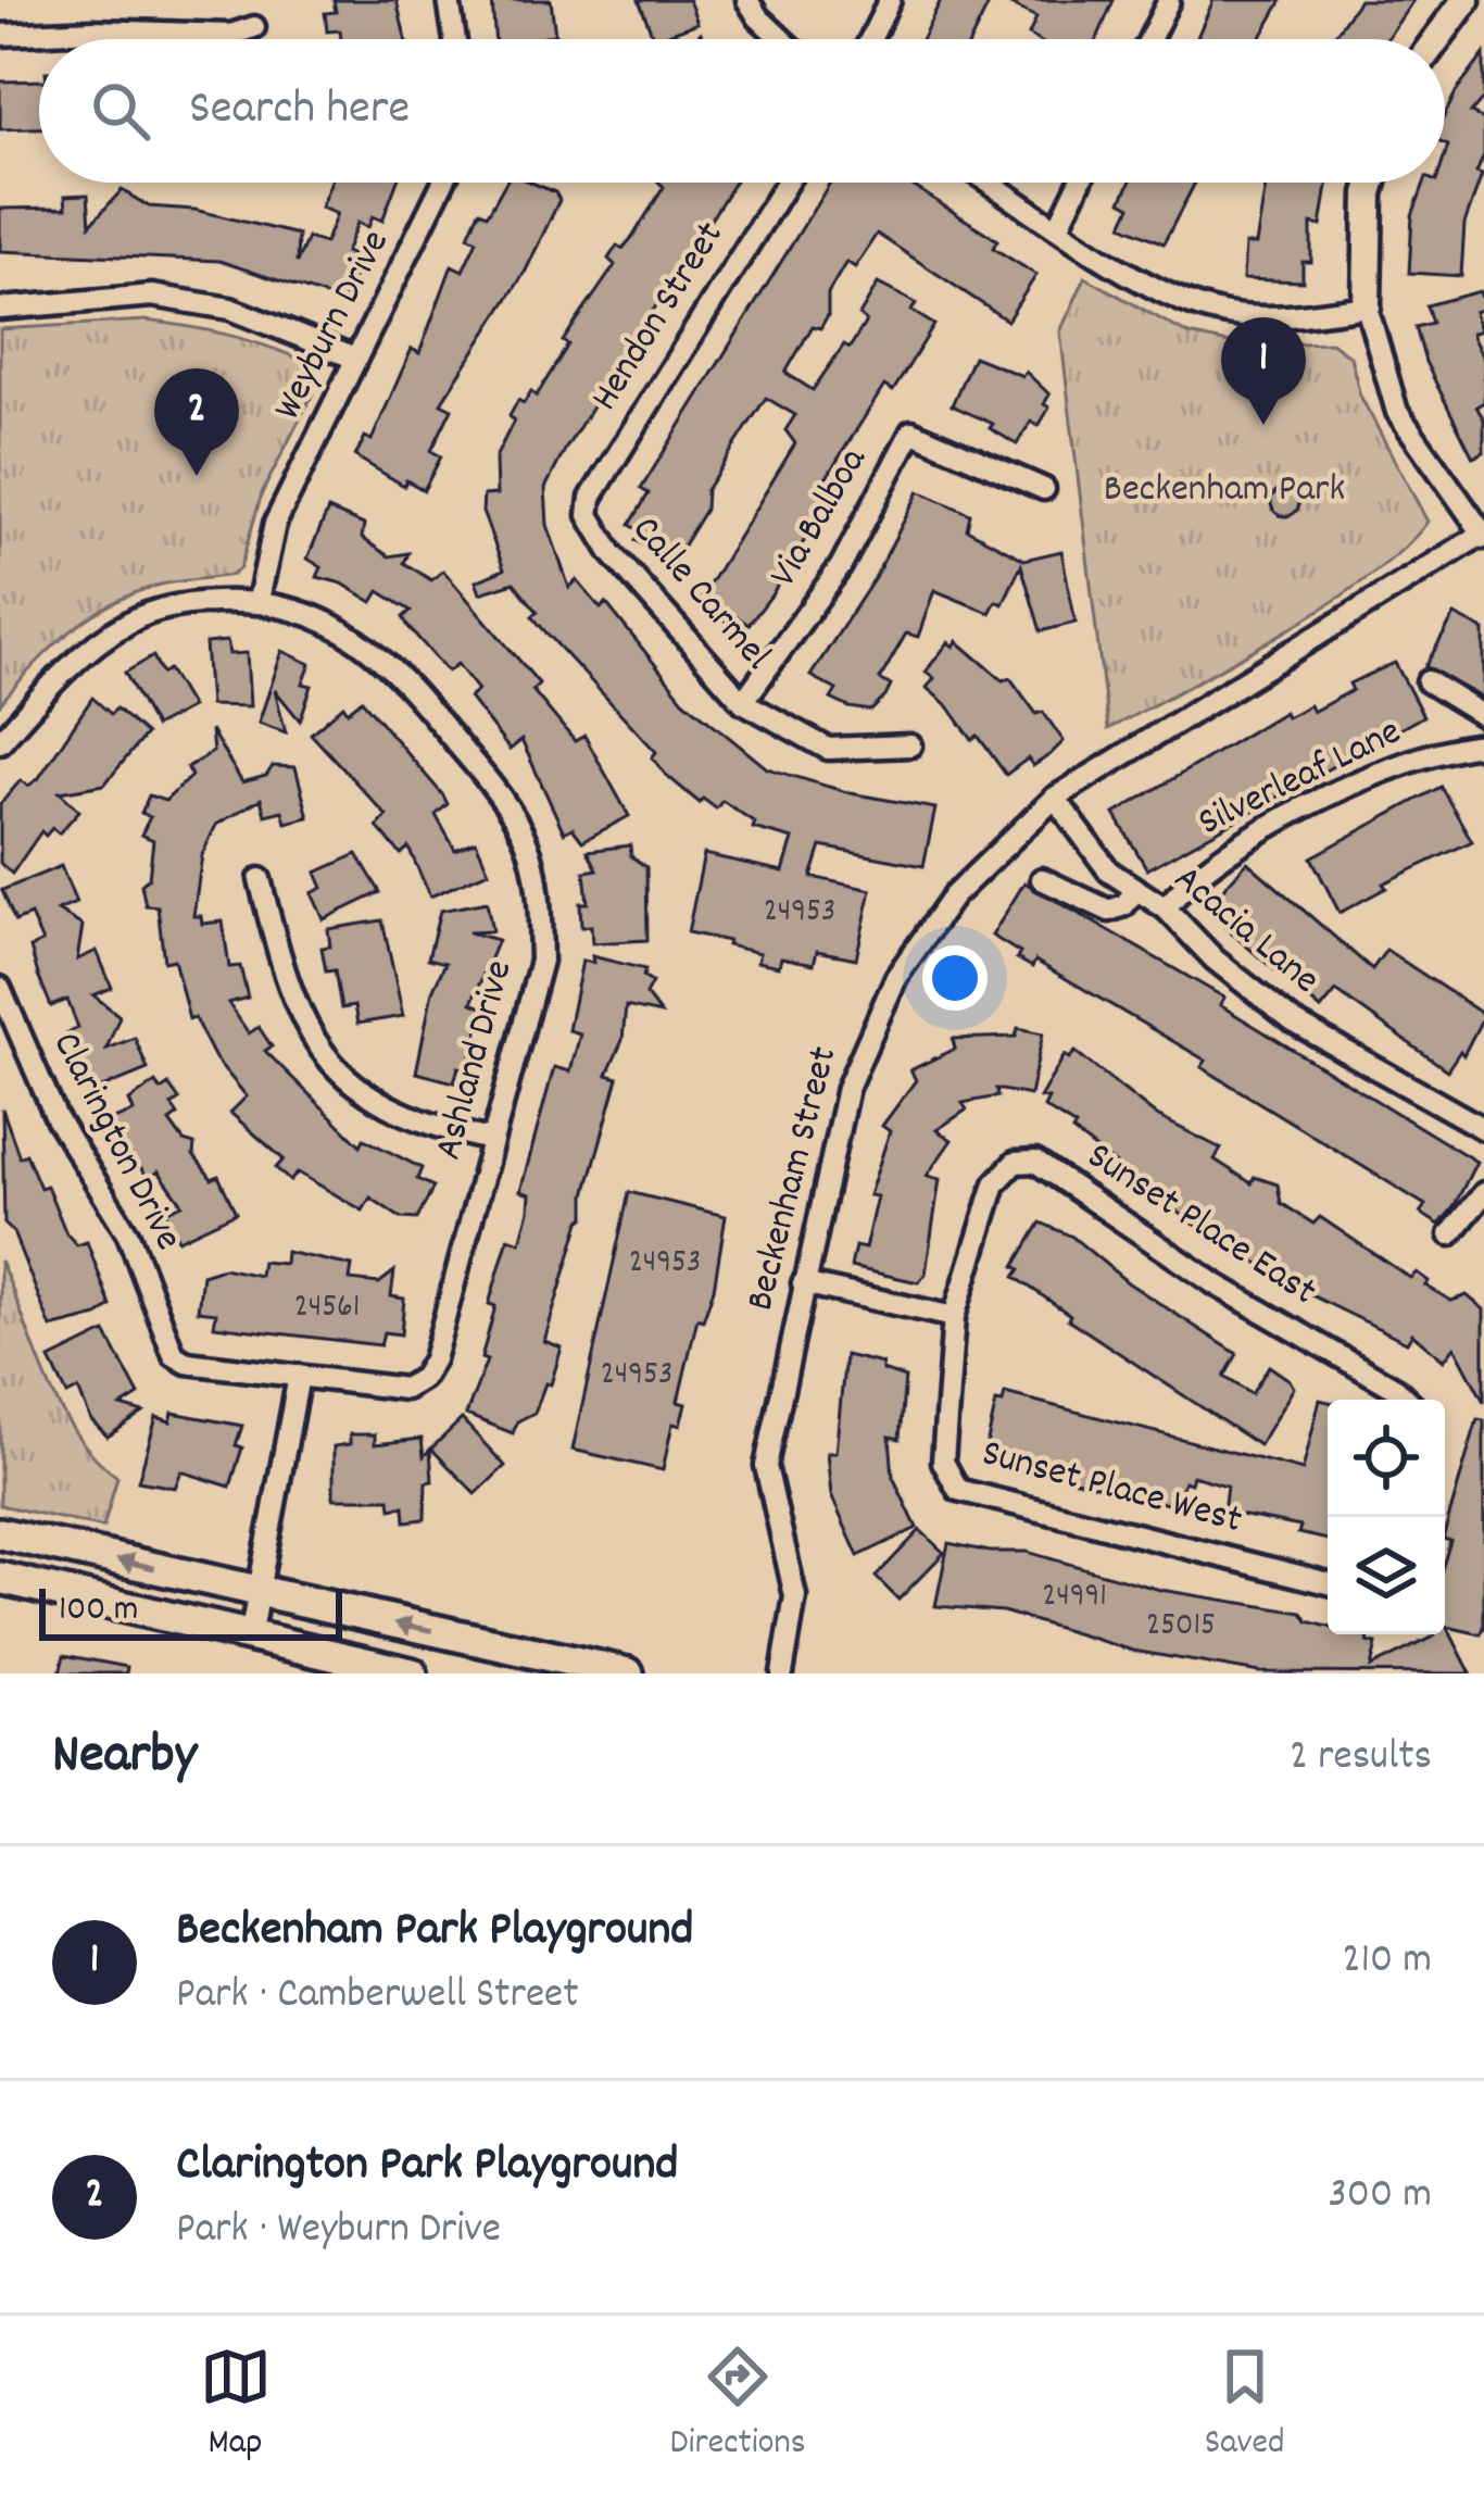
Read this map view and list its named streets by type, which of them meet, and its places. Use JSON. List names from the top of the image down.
{
  "streets": {
    "street": [
      "Hendon Street",
      "Weyburn Drive",
      "Via Balboa",
      "Calle Carmel",
      "Silverleaf Lane",
      "Acacia Lane",
      "Ashland Drive",
      "Clarington Drive",
      "Beckenham Street",
      "Sunset Place East",
      "Sunset Place West"
    ]
  },
  "crossings": [
    ["Hendon Street", "Calle Carmel"],
    ["Weyburn Drive", "Ashland Drive"],
    ["Via Balboa", "Calle Carmel"],
    ["Silverleaf Lane", "Acacia Lane"],
    ["Acacia Lane", "Beckenham Street"],
    ["Ashland Drive", "Clarington Drive"],
    ["Sunset Place East", "Sunset Place West"]
  ],
  "parks": ["Beckenham Park"],
  "house_numbers": [
    "24953",
    "24953",
    "24561",
    "24953",
    "24991",
    "25015"
  ],
  "scale_bar": "100 m",
  "page": {
    "search": "Search here",
    "pins": ["1", "2"],
    "scale": "100 m",
    "heading": ["Nearby", "2 results"],
    "list": [
      {
        "mark": "1",
        "name": "Beckenham Park Playground",
        "note": "Park · Camberwell Street",
        "value": "210 m"
      },
      {
        "mark": "2",
        "name": "Clarington Park Playground",
        "note": "Park · Weyburn Drive",
        "value": "300 m"
      }
    ],
    "nav": ["Map", "Directions", "Saved"]
  }
}
